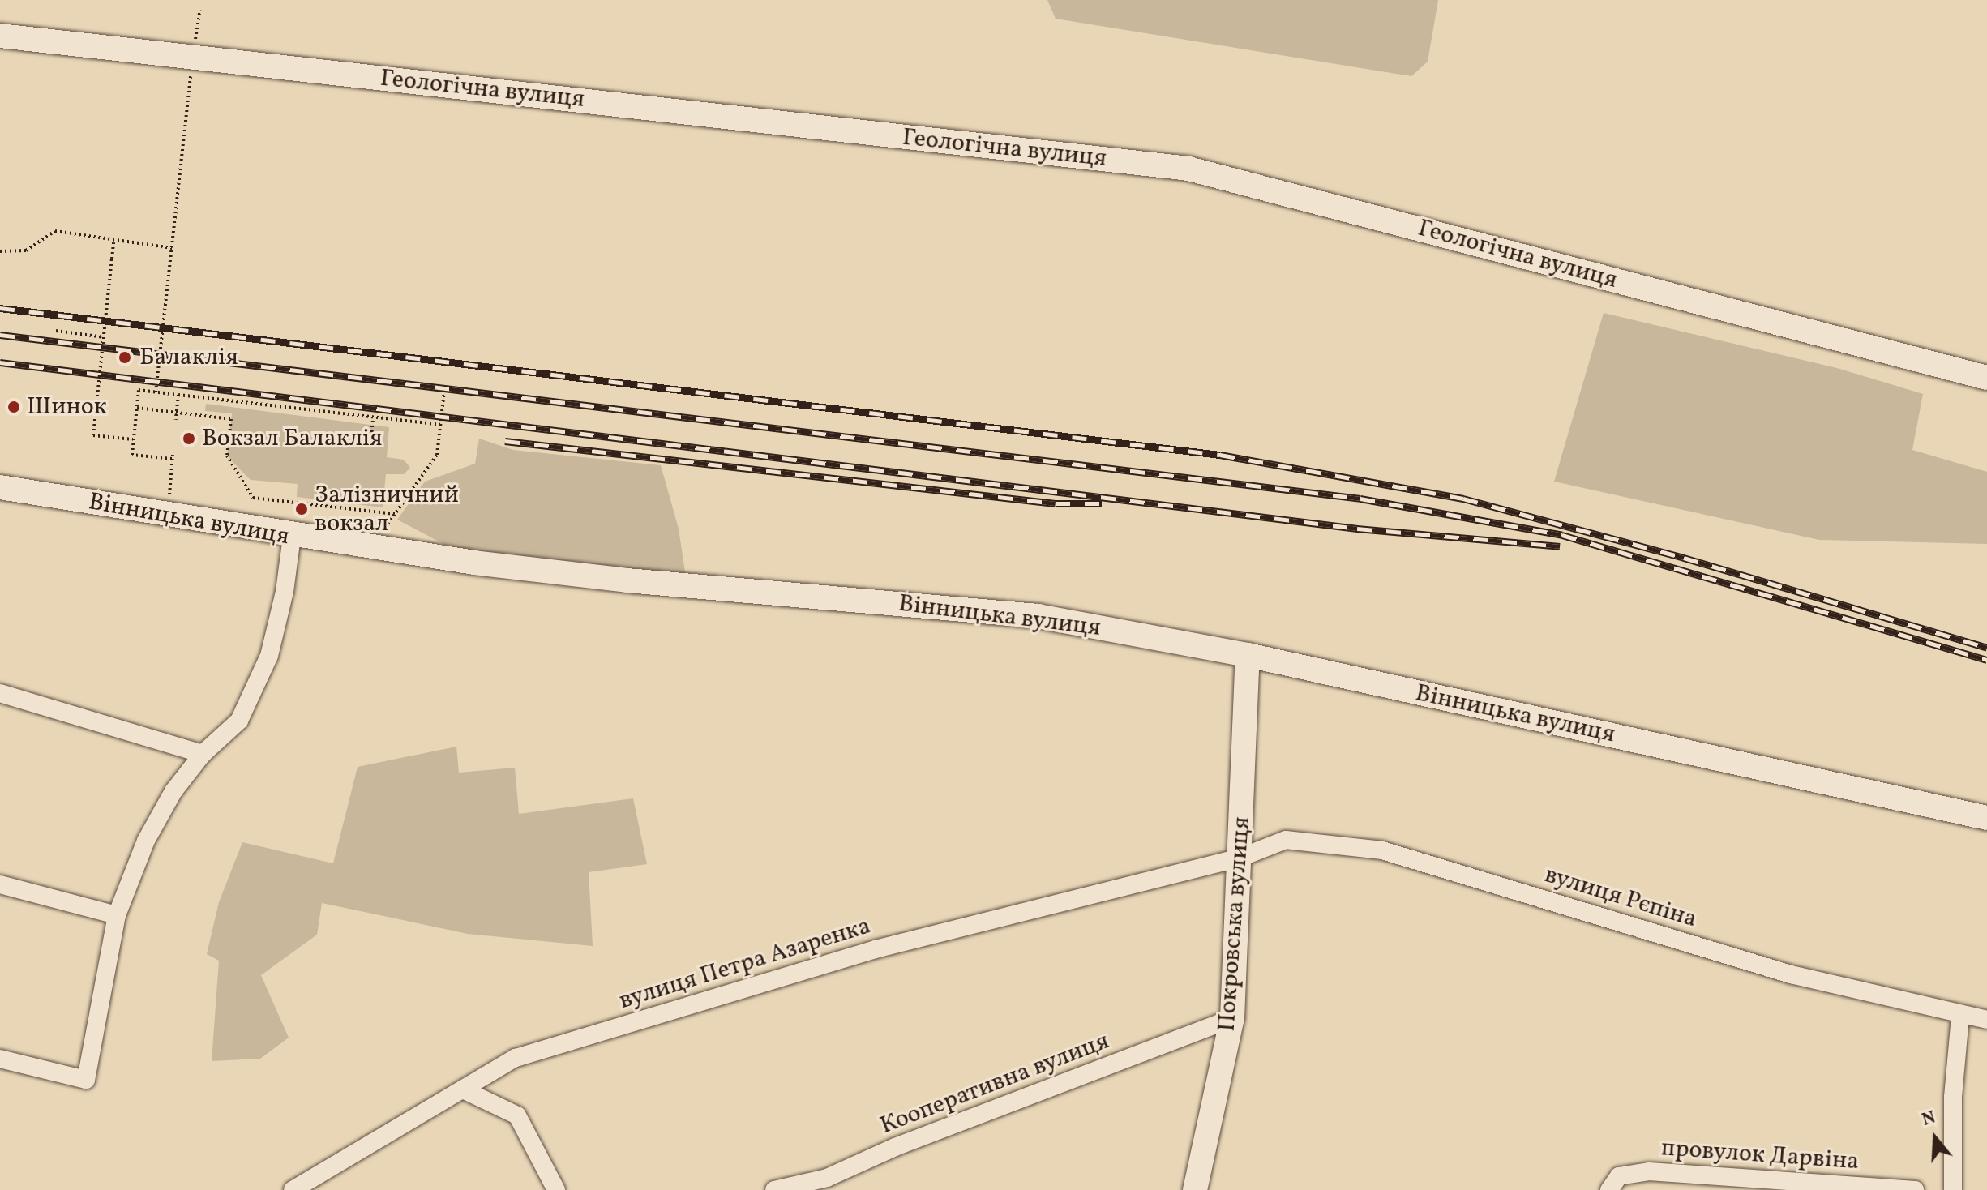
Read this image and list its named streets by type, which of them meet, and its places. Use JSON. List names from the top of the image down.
{
  "streets": {
    "street": [
      "Геологічна вулиця",
      "Вінницька вулиця",
      "вулиця Рєпіна",
      "Покровська вулиця",
      "вулиця Петра Азаренка",
      "Кооперативна вулиця",
      "провулок Дарвіна"
    ]
  },
  "crossings": [
    ["Вінницька вулиця", "Покровська вулиця"],
    ["вулиця Рєпіна", "Покровська вулиця"],
    ["вулиця Рєпіна", "вулиця Петра Азаренка"],
    ["Покровська вулиця", "вулиця Петра Азаренка"],
    ["Покровська вулиця", "Кооперативна вулиця"]
  ],
  "places": [
    "Балаклія",
    "Шинок",
    "Вокзал Балаклія",
    "Залізничний вокзал"
  ],
  "north": "top"
}
